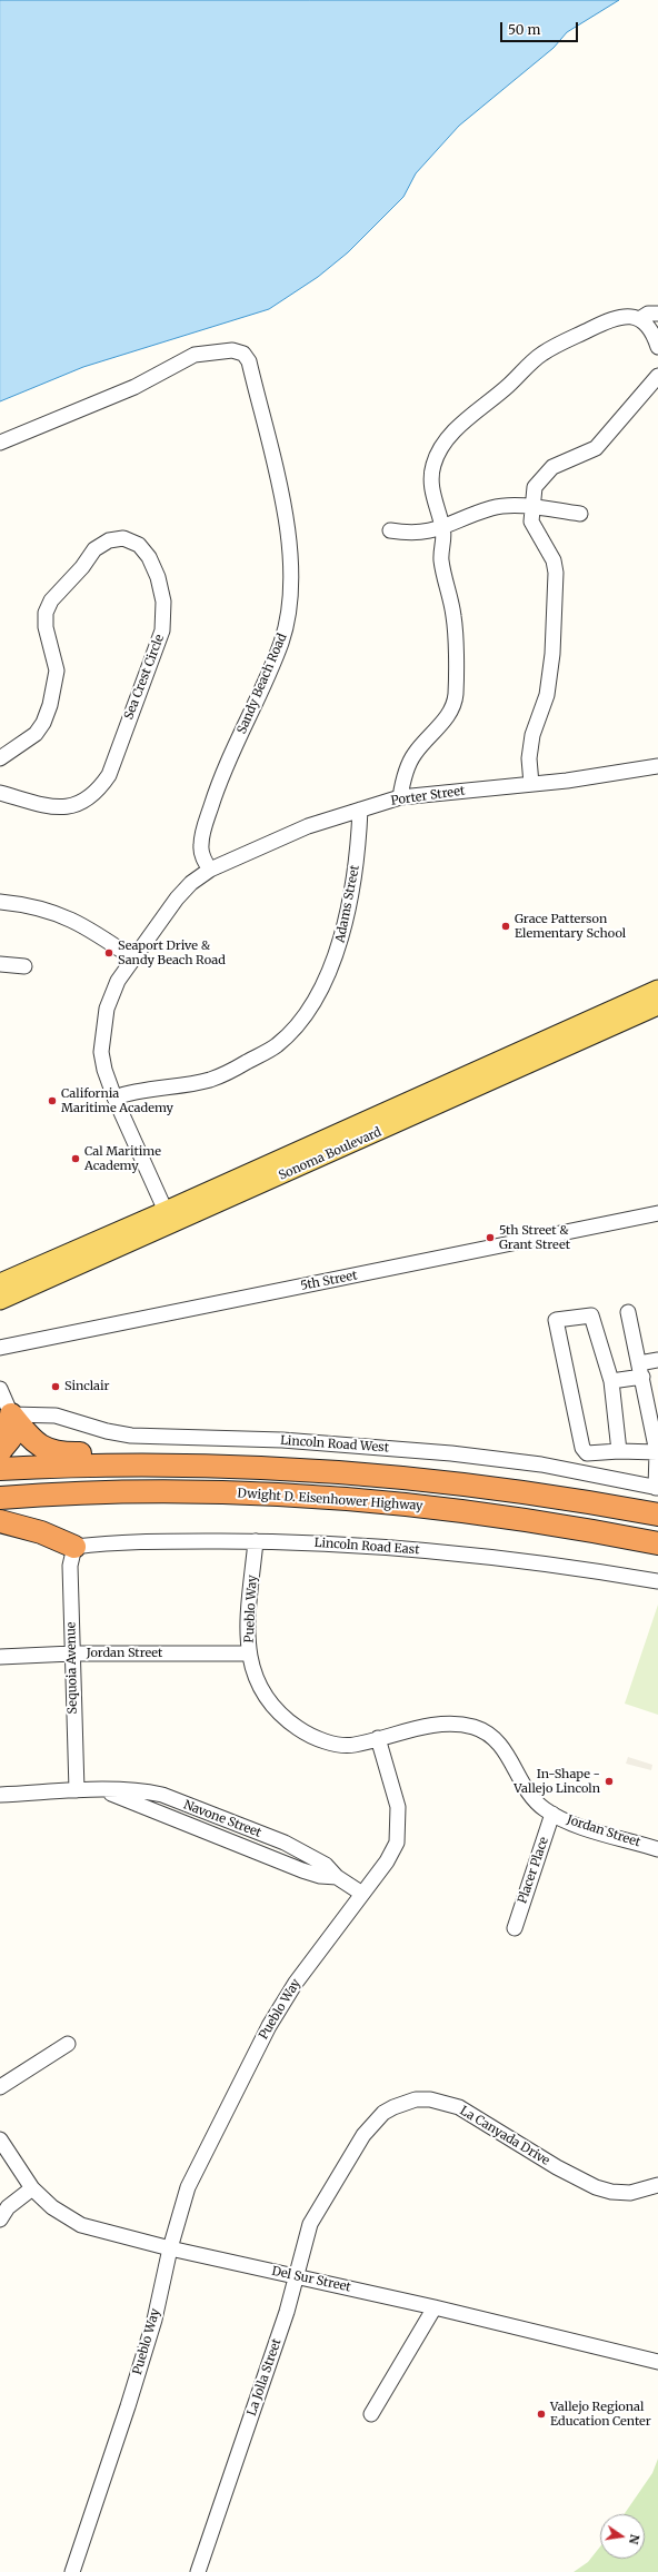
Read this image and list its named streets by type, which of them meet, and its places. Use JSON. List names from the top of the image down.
{
  "streets": {
    "highway": ["Dwight D. Eisenhower Highway"],
    "main road": ["Sonoma Boulevard"],
    "street": [
      "Sea Crest Circle",
      "Sandy Beach Road",
      "Porter Street",
      "Adams Street",
      "5th Street",
      "Lincoln Road West",
      "Lincoln Road East",
      "Pueblo Way",
      "Jordan Street",
      "Sequoia Avenue",
      "Navone Street",
      "Placer Place",
      "La Canyada Drive",
      "Del Sur Street",
      "La Jolla Street"
    ]
  },
  "crossings": [
    ["Sandy Beach Road", "Porter Street"],
    ["Porter Street", "Adams Street"],
    ["Lincoln Road East", "Pueblo Way"],
    ["Lincoln Road East", "Sequoia Avenue"],
    ["Pueblo Way", "Jordan Street"],
    ["Pueblo Way", "Navone Street"],
    ["Pueblo Way", "Del Sur Street"],
    ["Jordan Street", "Sequoia Avenue"],
    ["Jordan Street", "Placer Place"],
    ["Sequoia Avenue", "Navone Street"],
    ["La Canyada Drive", "La Jolla Street"],
    ["Del Sur Street", "La Jolla Street"]
  ],
  "places": [
    "Grace Patterson Elementary School",
    "Seaport Drive & Sandy Beach Road",
    "California Maritime Academy",
    "Cal Maritime Academy",
    "5th Street & Grant Street",
    "Sinclair",
    "In-Shape - Vallejo Lincoln",
    "Vallejo Regional Education Center"
  ],
  "scale_bar": "50 m",
  "north": "right"
}
